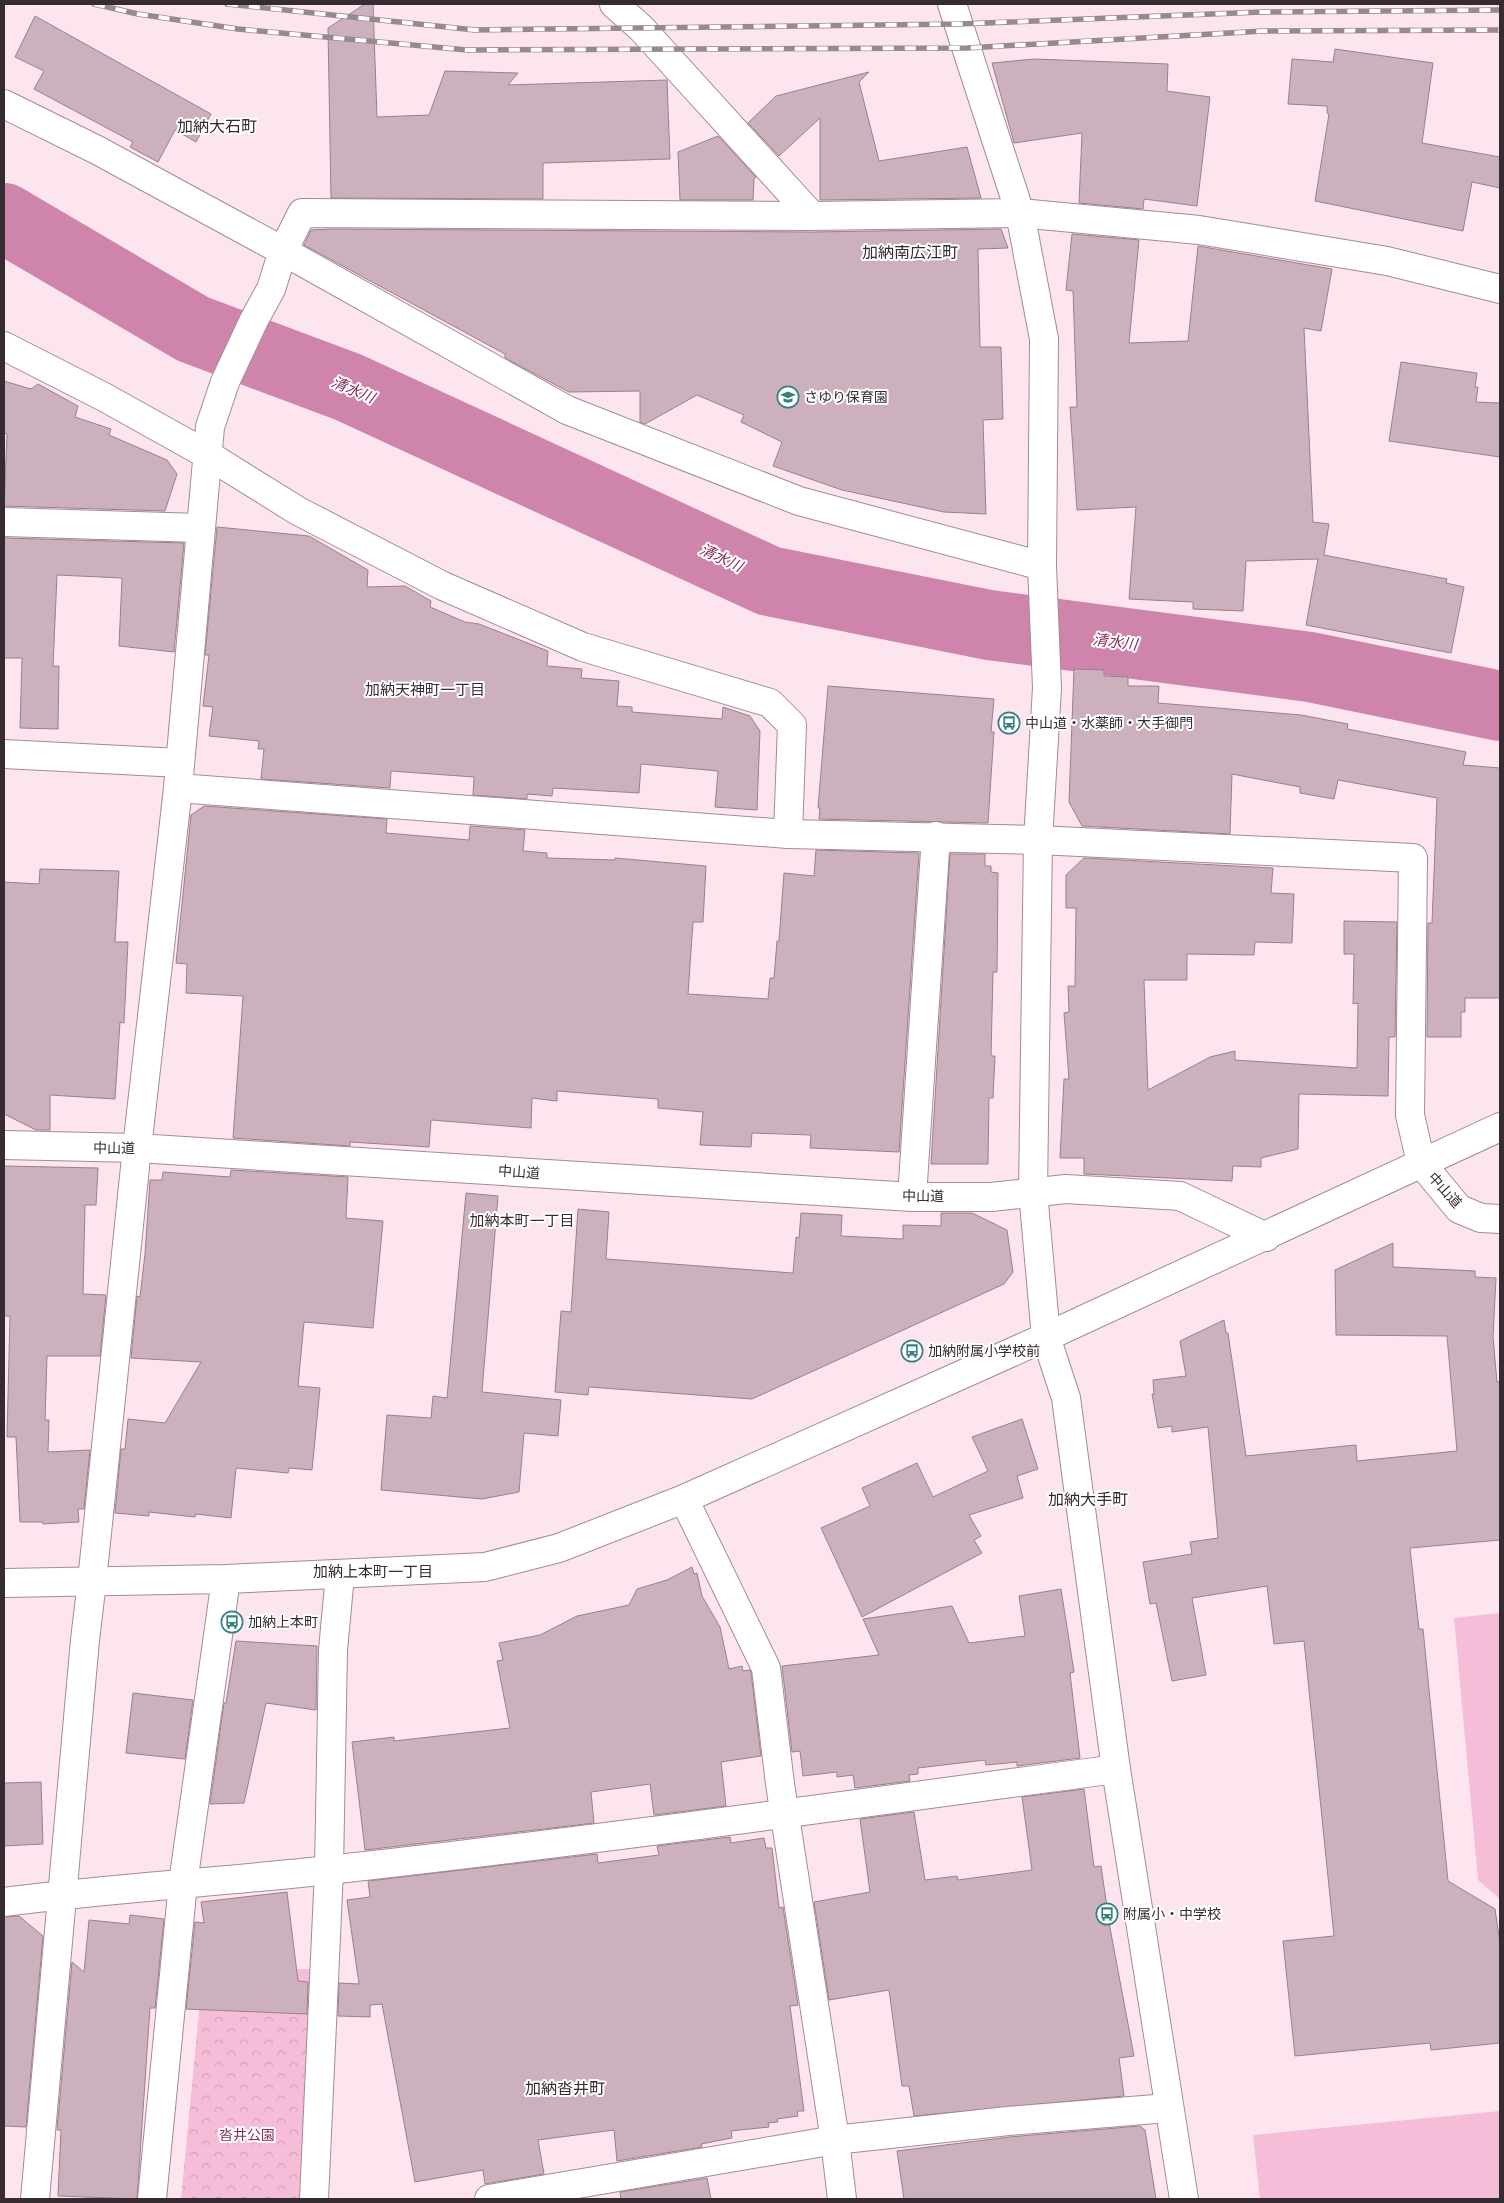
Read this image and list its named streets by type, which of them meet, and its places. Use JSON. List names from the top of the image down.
{
  "streets": {
    "street": ["中山道"]
  },
  "districts": [
    "加納大石町",
    "加納南広江町",
    "加納天神町一丁目",
    "加納本町一丁目",
    "加納大手町",
    "加納上本町一丁目",
    "加納沓井町"
  ],
  "water": ["清水川"],
  "parks": ["沓井公園"],
  "places": {
    "school or university": ["さゆり保育園"],
    "bus stop": [
      "中山道・水薬師・大手御門",
      "加納附属小学校前",
      "加納上本町",
      "附属小・中学校"
    ]
  }
}
